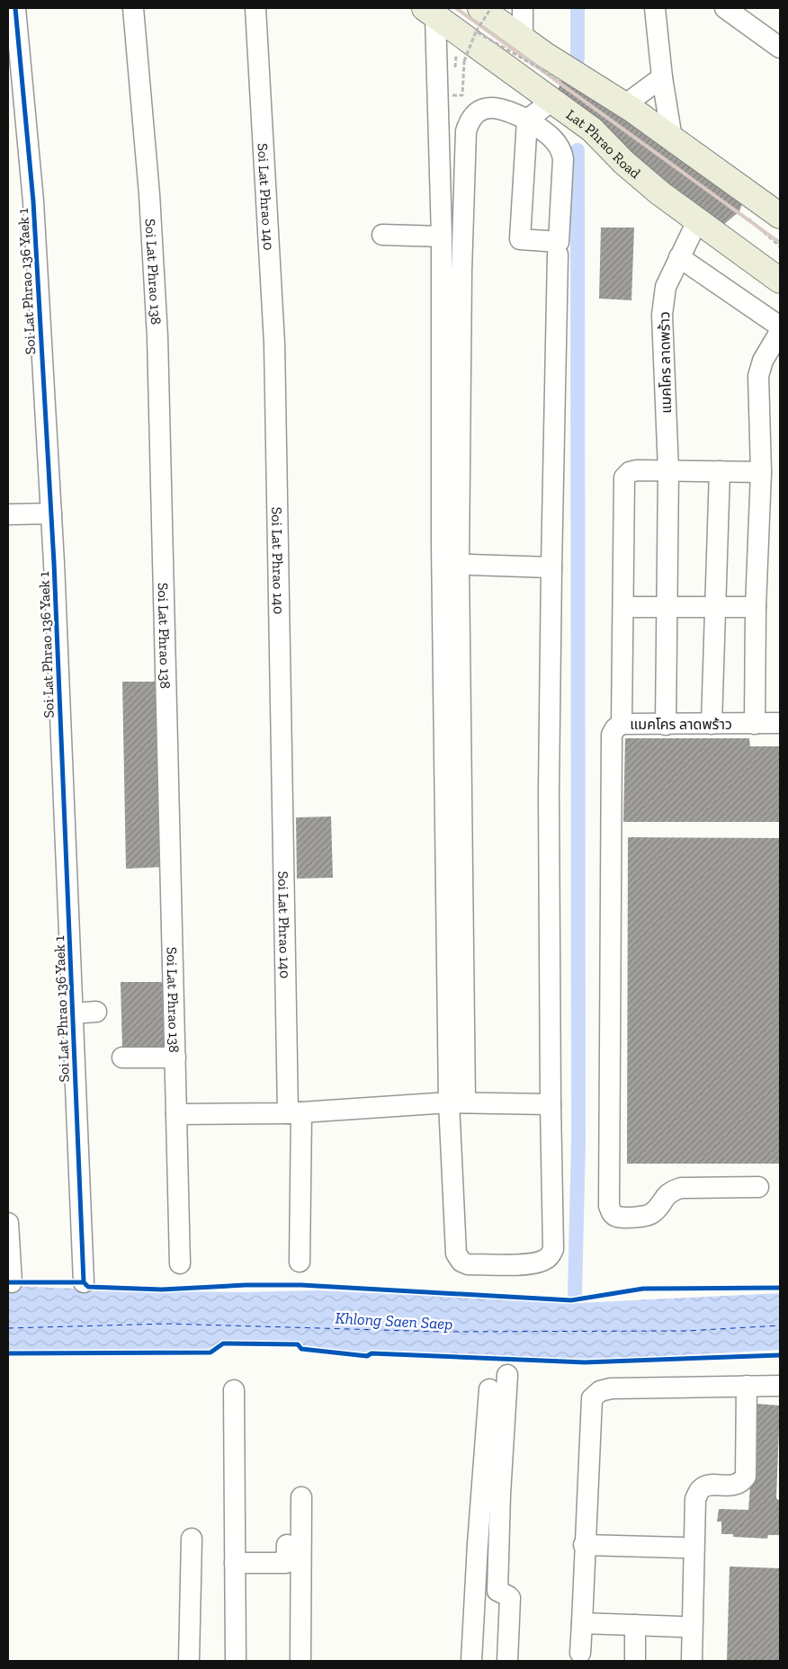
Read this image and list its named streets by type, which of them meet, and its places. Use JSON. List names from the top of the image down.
{
  "streets": {
    "main road": ["Lat Phrao Road"],
    "street": [
      "Soi Lat Phrao 140",
      "Soi Lat Phrao 138",
      "Soi Lat Phrao 136 Yaek 1",
      "แมคโคร ลาดพร้าว"
    ]
  },
  "crossings": [
    ["Lat Phrao Road", "แมคโคร ลาดพร้าว"]
  ],
  "water": ["Khlong Saen Saep"]
}
